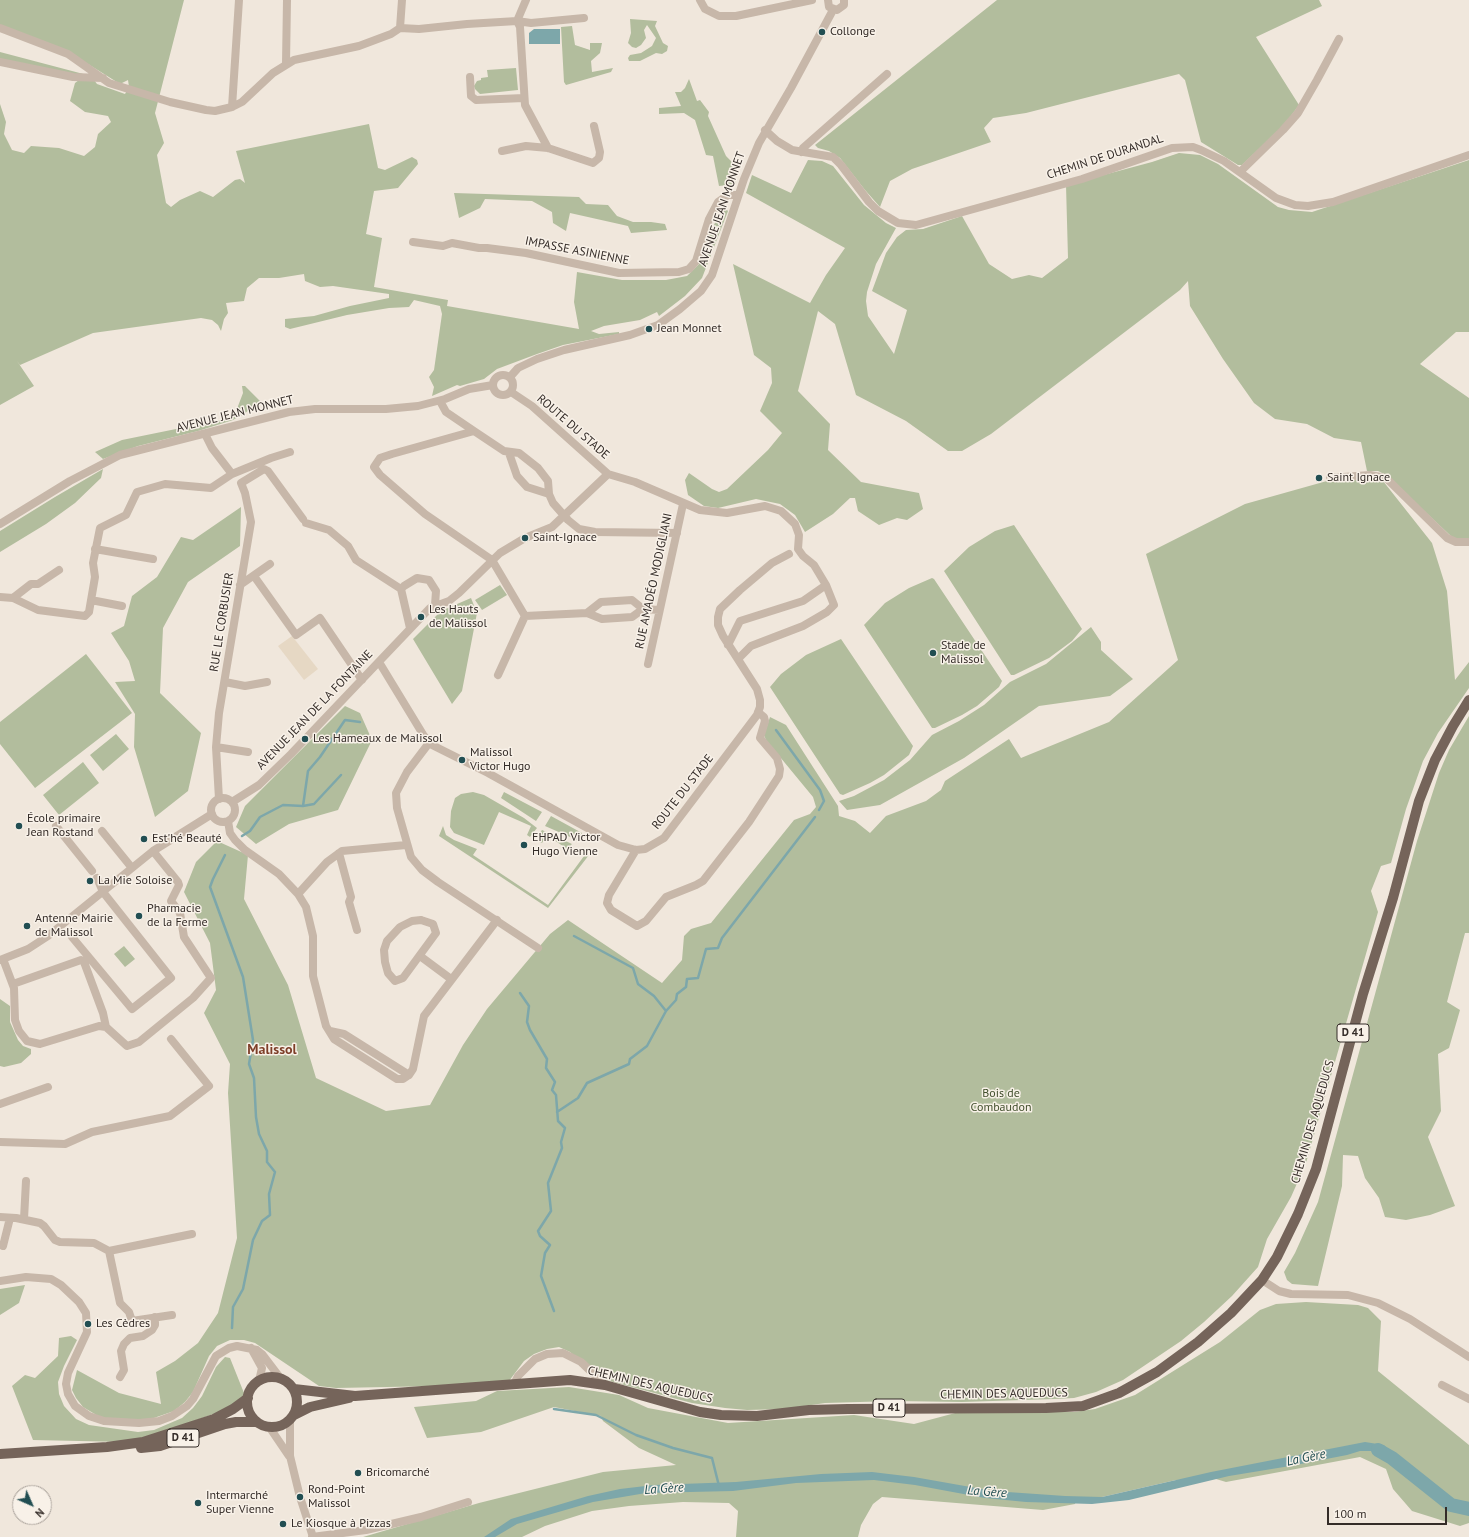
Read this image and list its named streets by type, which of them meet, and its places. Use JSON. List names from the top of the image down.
{
  "streets": {
    "main road": ["D 41", "CHEMIN DES AQUEDUCS"],
    "street": [
      "CHEMIN DE DURANDAL",
      "AVENUE JEAN MONNET",
      "IMPASSE ASINIENNE",
      "ROUTE DU STADE",
      "RUE AMADÉO MODIGLIANI",
      "RUE LE CORBUSIER",
      "AVENUE JEAN DE LA FONTAINE"
    ]
  },
  "crossings": [
    ["CHEMIN DE DURANDAL", "AVENUE JEAN MONNET"],
    ["AVENUE JEAN MONNET", "IMPASSE ASINIENNE"],
    ["AVENUE JEAN MONNET", "ROUTE DU STADE"],
    ["ROUTE DU STADE", "RUE AMADÉO MODIGLIANI"],
    ["ROUTE DU STADE", "AVENUE JEAN DE LA FONTAINE"],
    ["RUE LE CORBUSIER", "AVENUE JEAN DE LA FONTAINE"],
    ["D 41", "CHEMIN DES AQUEDUCS"]
  ],
  "districts": ["Malissol"],
  "water": ["La Gère"],
  "parks": ["Bois de Combaudon"],
  "places": [
    "Collonge",
    "Jean Monnet",
    "Saint Ignace",
    "Saint-Ignace",
    "Les Hauts de Malissol",
    "Stade de Malissol",
    "Les Hameaux de Malissol",
    "Malissol Victor Hugo",
    "École primaire Jean Rostand",
    "Est'hé Beauté",
    "EHPAD Victor Hugo Vienne",
    "La Mie Soloise",
    "Pharmacie de la Ferme",
    "Antenne Mairie de Malissol",
    "Les Cèdres",
    "Bricomarché",
    "Rond-Point Malissol",
    "Intermarché Super Vienne",
    "Le Kiosque à Pizzas"
  ],
  "scale_bar": "100 m",
  "north": "bottom right"
}
